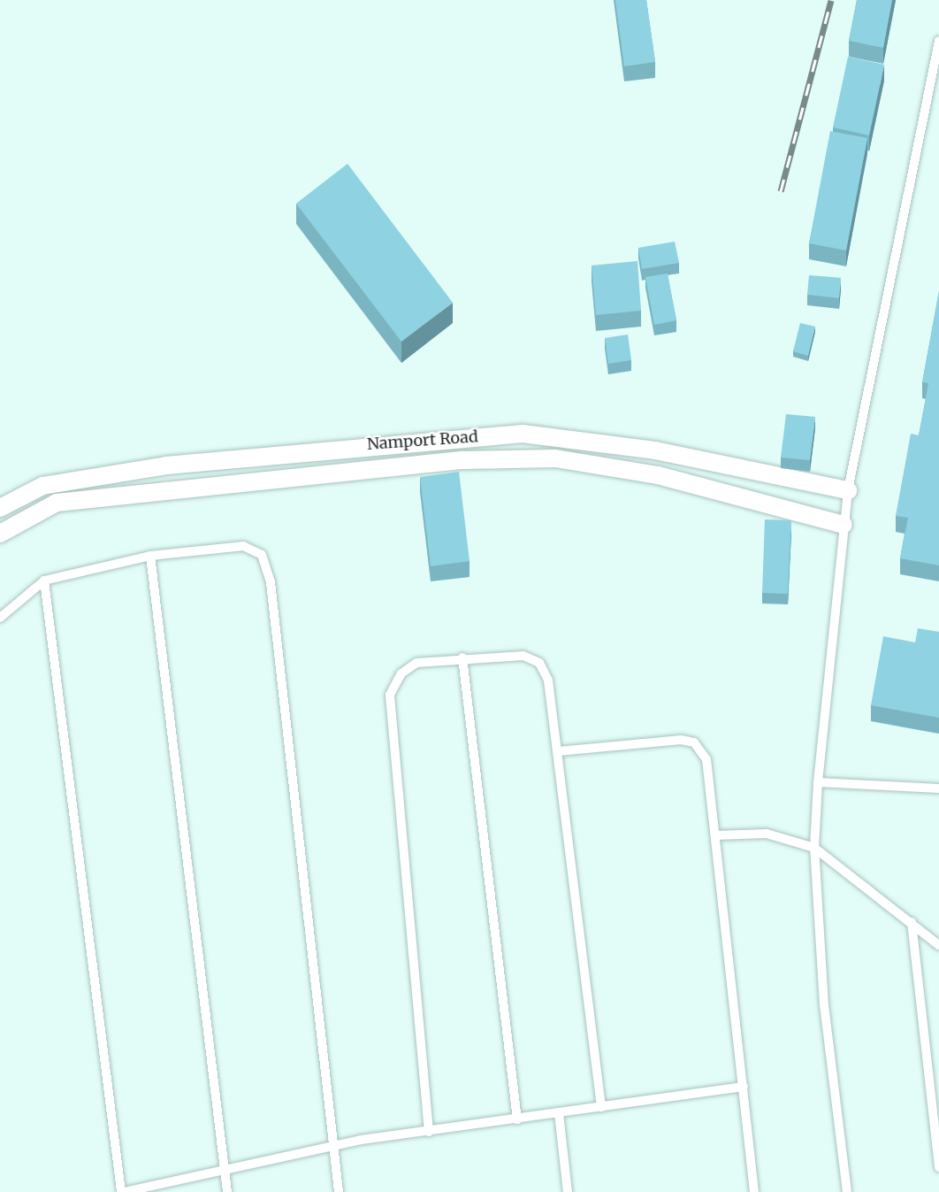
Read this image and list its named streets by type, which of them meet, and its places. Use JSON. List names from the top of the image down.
{
  "streets": {
    "street": ["Namport Road"]
  }
}
